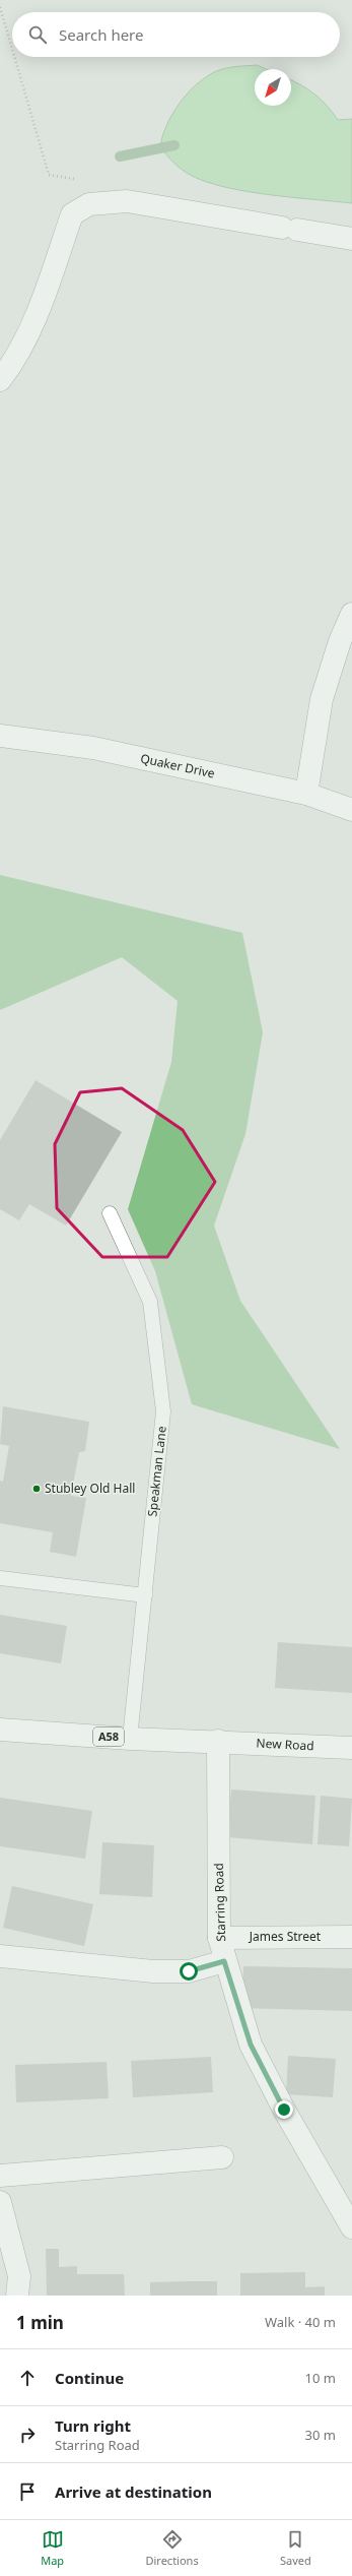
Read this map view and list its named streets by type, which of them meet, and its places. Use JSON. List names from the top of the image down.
{
  "streets": {
    "main road": [
      "Quaker Drive",
      "A58",
      "New Road",
      "Starring Road",
      "James Street"
    ],
    "lane": ["Speakman Lane"]
  },
  "crossings": [
    ["Speakman Lane", "A58"],
    ["A58", "New Road"],
    ["A58", "Starring Road"],
    ["New Road", "Starring Road"],
    ["Starring Road", "James Street"]
  ],
  "places": ["Stubley Old Hall"],
  "north": "bottom left",
  "page": {
    "search": "Search here",
    "heading": ["1 min", "Walk · 40 m"],
    "list": [
      ["Continue", "10 m"],
      ["Turn right", "Starring Road", "30 m"],
      "Arrive at destination"
    ],
    "nav": ["Map", "Directions", "Saved"]
  }
}
